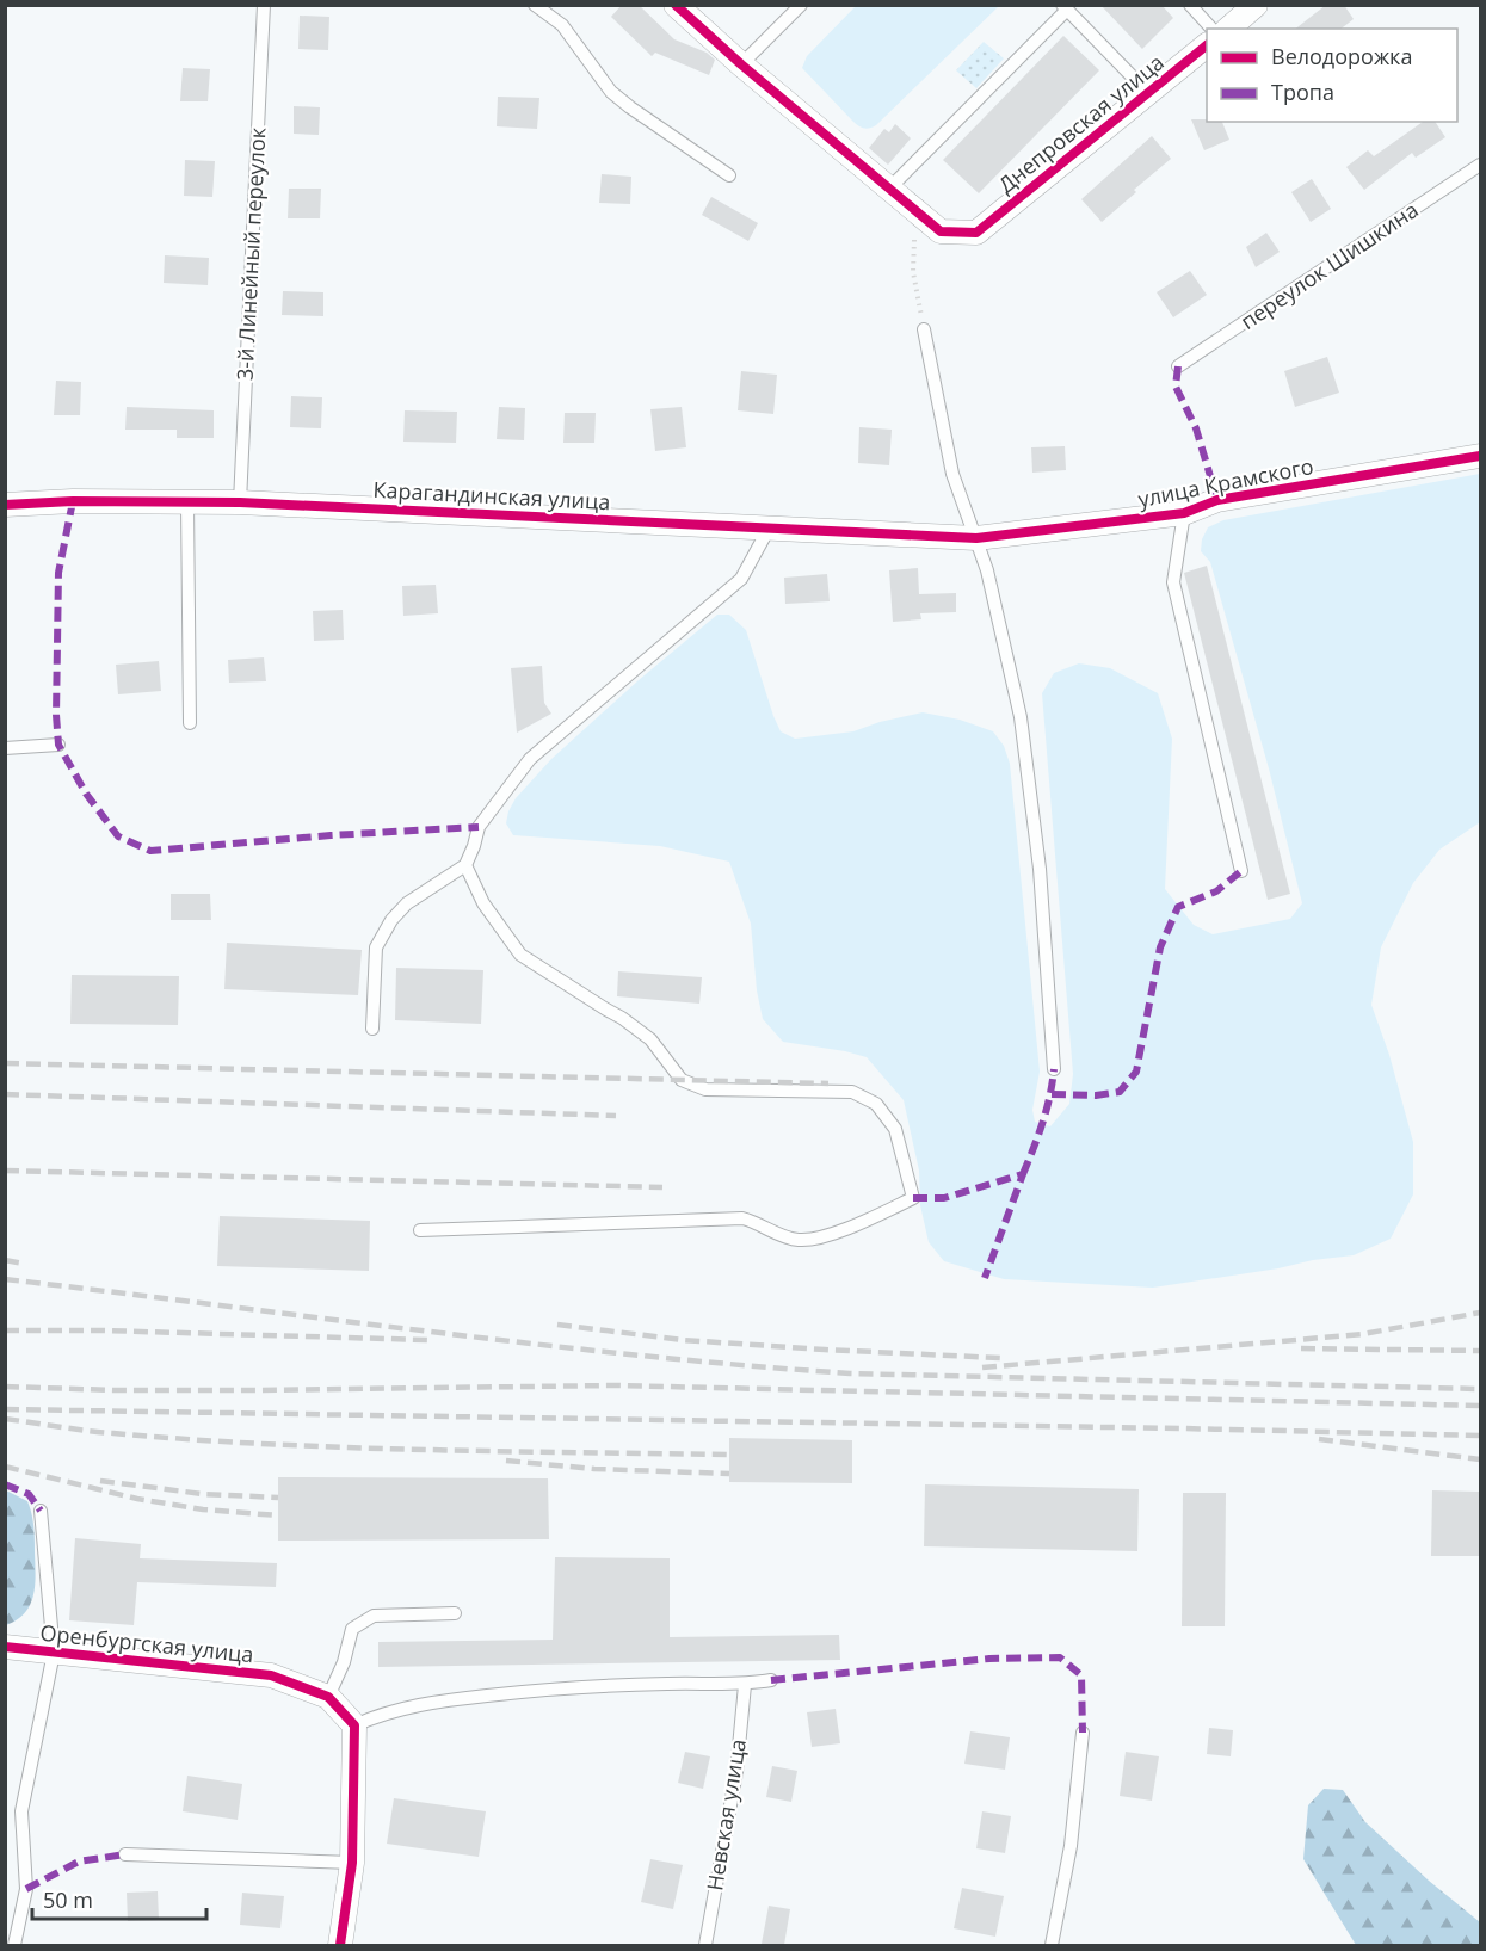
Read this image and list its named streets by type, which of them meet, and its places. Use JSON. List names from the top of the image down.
{
  "streets": {
    "street": [
      "Днепровская улица",
      "улица Крамского",
      "Карагандинская улица",
      "Оренбургская улица"
    ],
    "lane": ["3-й Линейный переулок", "переулок Шишкина", "Невская улица"]
  },
  "crossings": [
    ["3-й Линейный переулок", "Карагандинская улица"],
    ["улица Крамского", "Карагандинская улица"]
  ],
  "legend": ["Велодорожка", "Тропа"],
  "scale_bar": "50 m"
}
